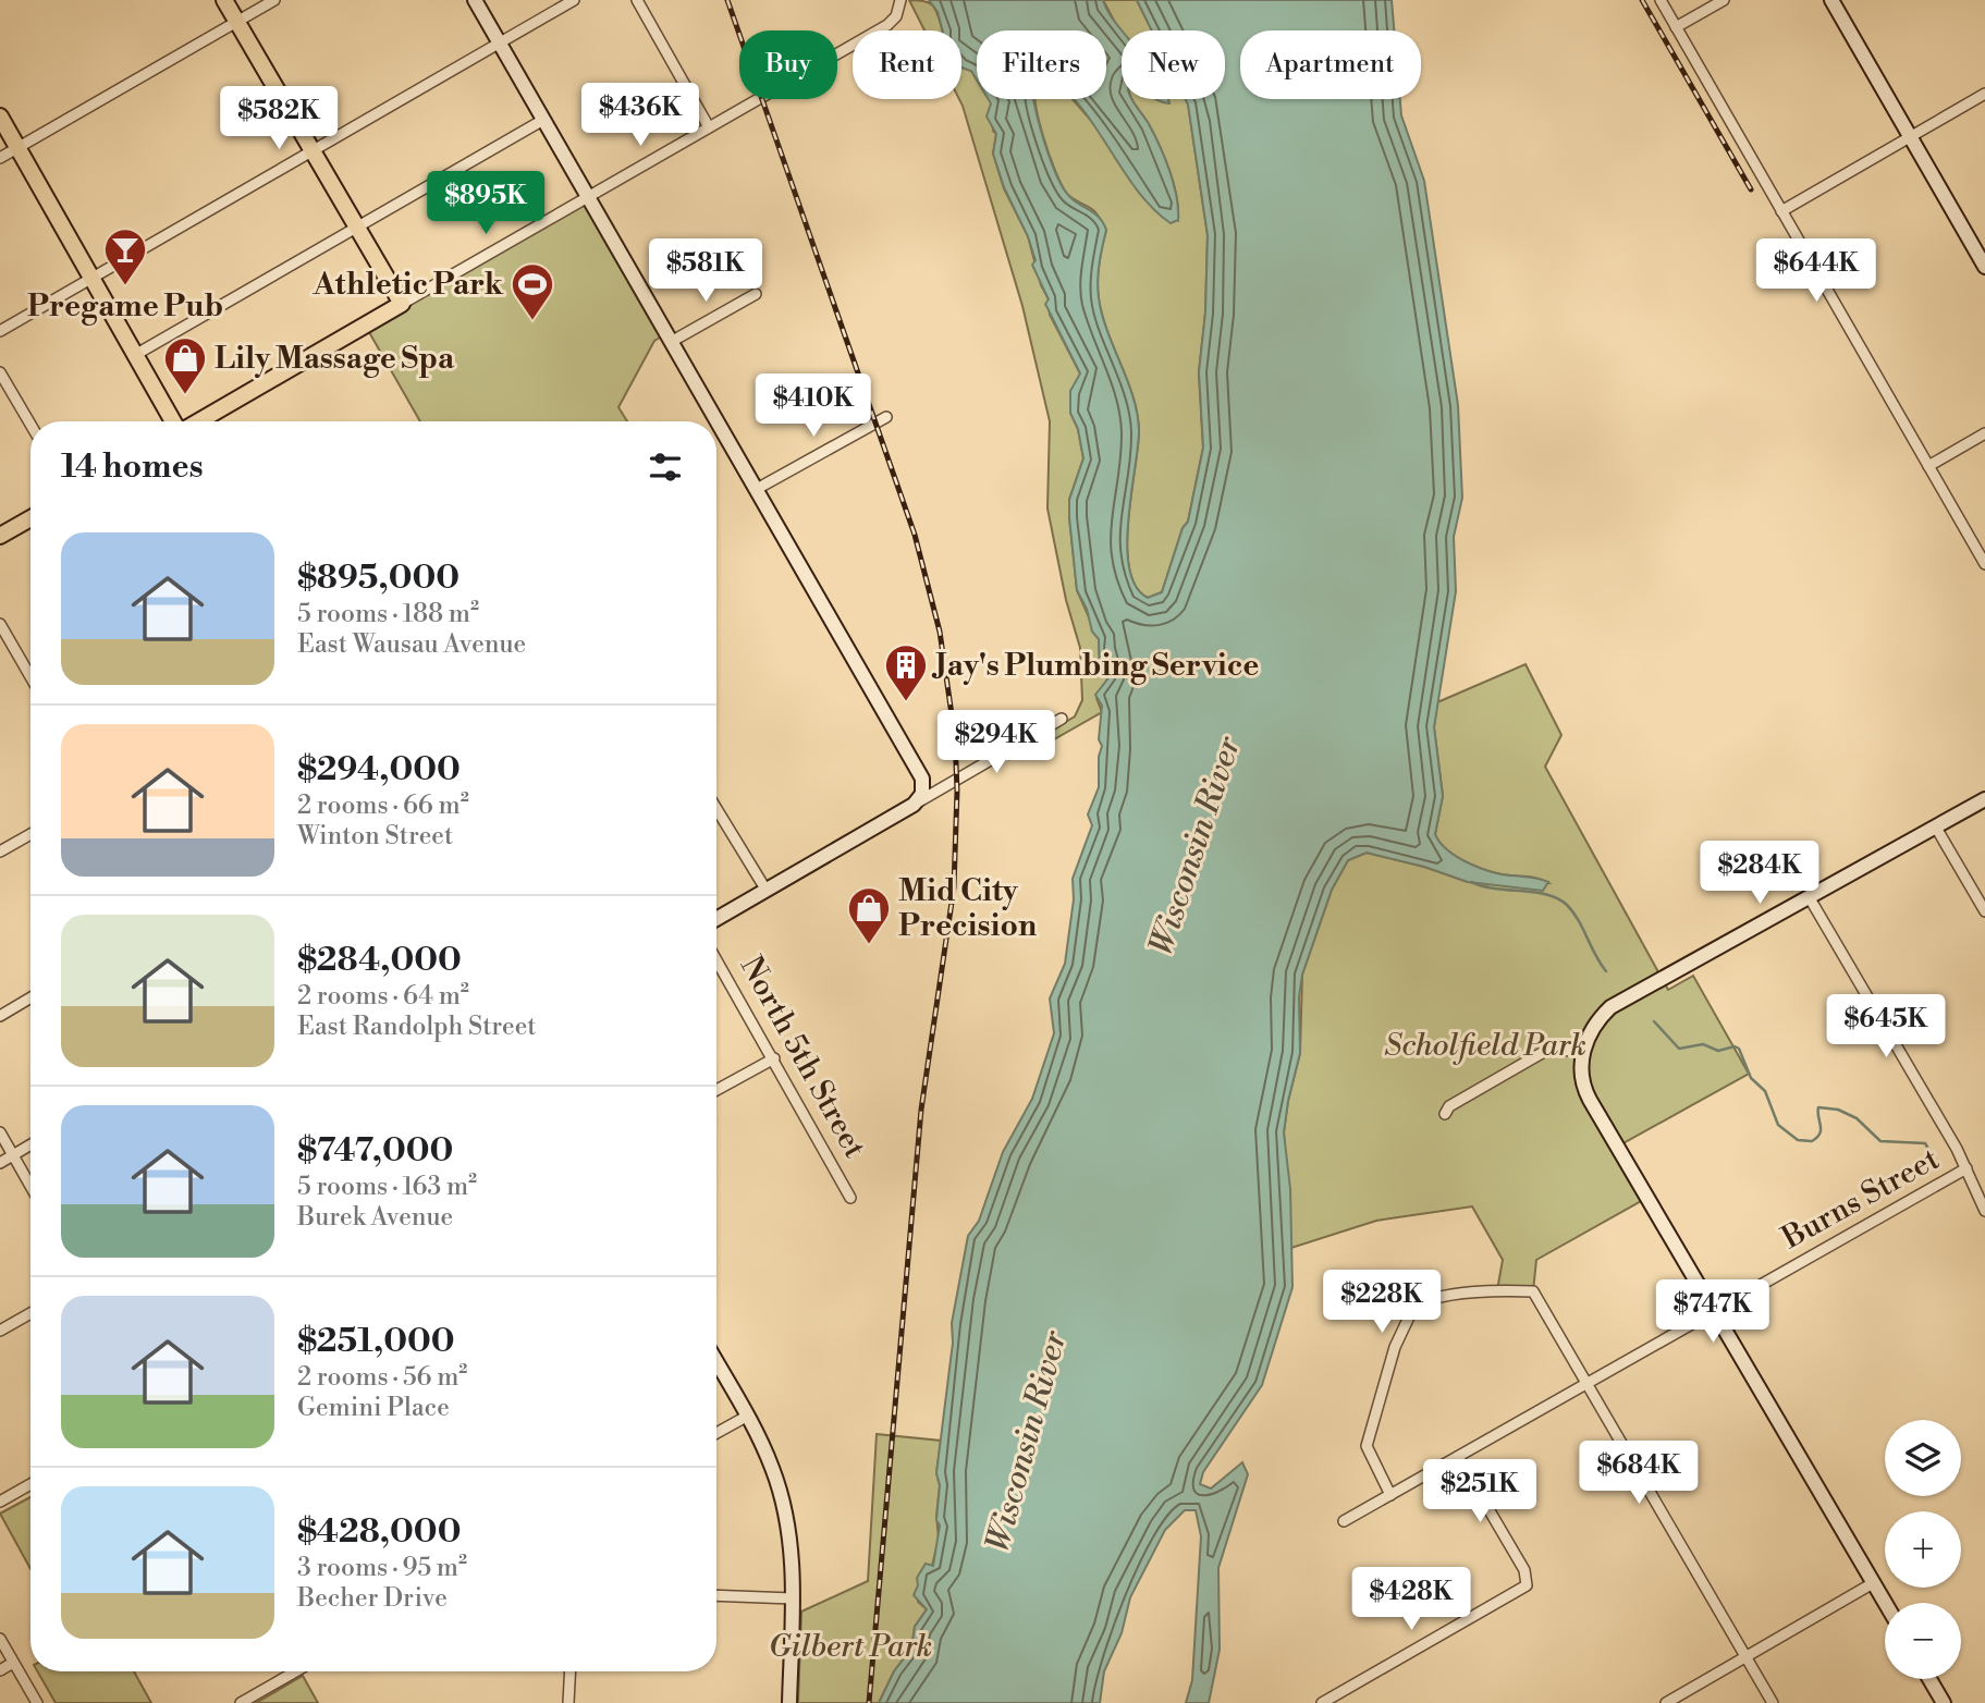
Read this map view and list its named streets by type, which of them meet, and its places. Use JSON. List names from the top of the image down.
{
  "streets": {
    "street": ["North 5th Street", "Burns Street"]
  },
  "water": ["Wisconsin River"],
  "parks": ["Scholfield Park", "Gilbert Park"],
  "places": {
    "bar": ["Pregame Pub"],
    "sports": ["Athletic Park"],
    "shop": ["Lily Massage Spa", "Mid City Precision"],
    "building": ["Jay's Plumbing Service"]
  },
  "page": {
    "chip": [
      "Buy",
      "Rent",
      "Filters",
      "New",
      "Apartment"
    ],
    "price": [
      "$436K",
      "$582K",
      "$895K",
      "$581K",
      "$644K",
      "$410K",
      "$294K",
      "$284K",
      "$645K",
      "$228K",
      "$747K",
      "$684K",
      "$251K",
      "$428K"
    ],
    "heading": "14 homes",
    "list": [
      {
        "name": "$895,000",
        "note": "5 rooms · 188 m² · East Wausau Avenue"
      },
      {
        "name": "$294,000",
        "note": "2 rooms · 66 m² · Winton Street"
      },
      {
        "name": "$284,000",
        "note": "2 rooms · 64 m² · East Randolph Street"
      },
      {
        "name": "$747,000",
        "note": "5 rooms · 163 m² · Burek Avenue"
      },
      {
        "name": "$251,000",
        "note": "2 rooms · 56 m² · Gemini Place"
      },
      {
        "name": "$428,000",
        "note": "3 rooms · 95 m² · Becher Drive"
      }
    ],
    "map_buttons": ["+", "−"]
  }
}
